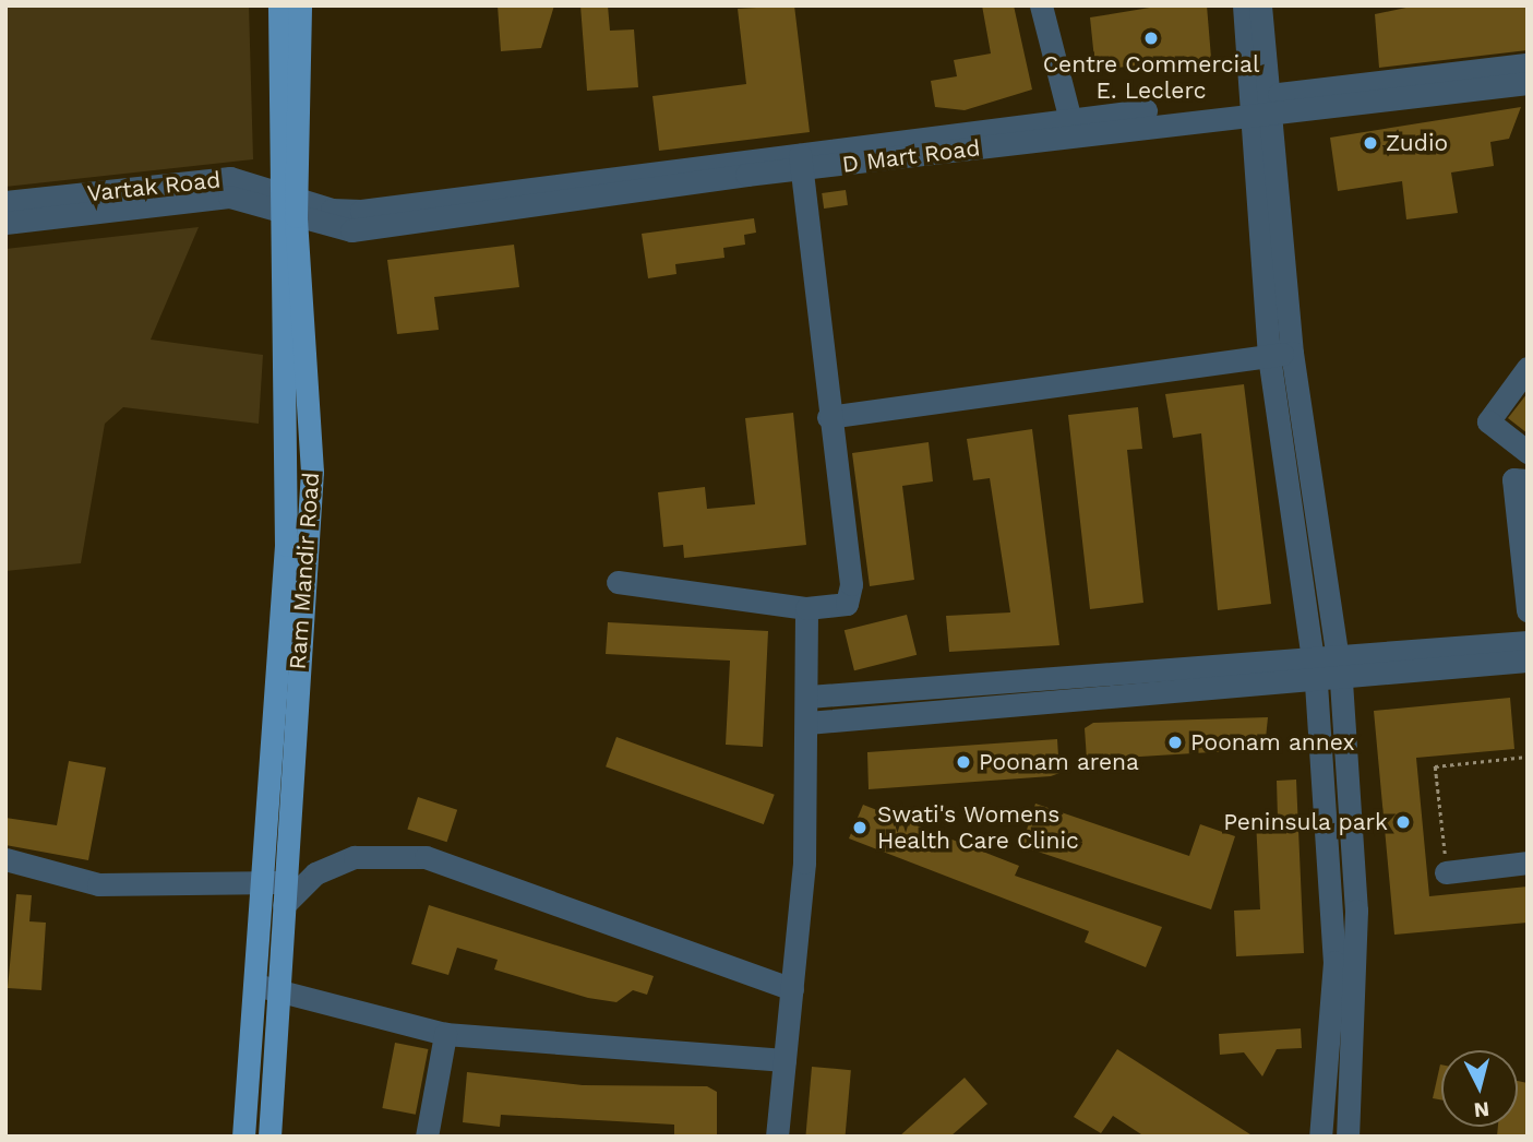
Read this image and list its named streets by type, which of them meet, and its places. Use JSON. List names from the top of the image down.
{
  "streets": {
    "street": ["D Mart Road", "Vartak Road"]
  },
  "crossings": [
    ["D Mart Road", "Vartak Road"]
  ],
  "places": [
    "Centre Commercial E. Leclerc",
    "Zudio",
    "Poonam annex",
    "Poonam arena",
    "Peninsula park",
    "Swati's Womens Health Care Clinic"
  ],
  "north": "bottom"
}
